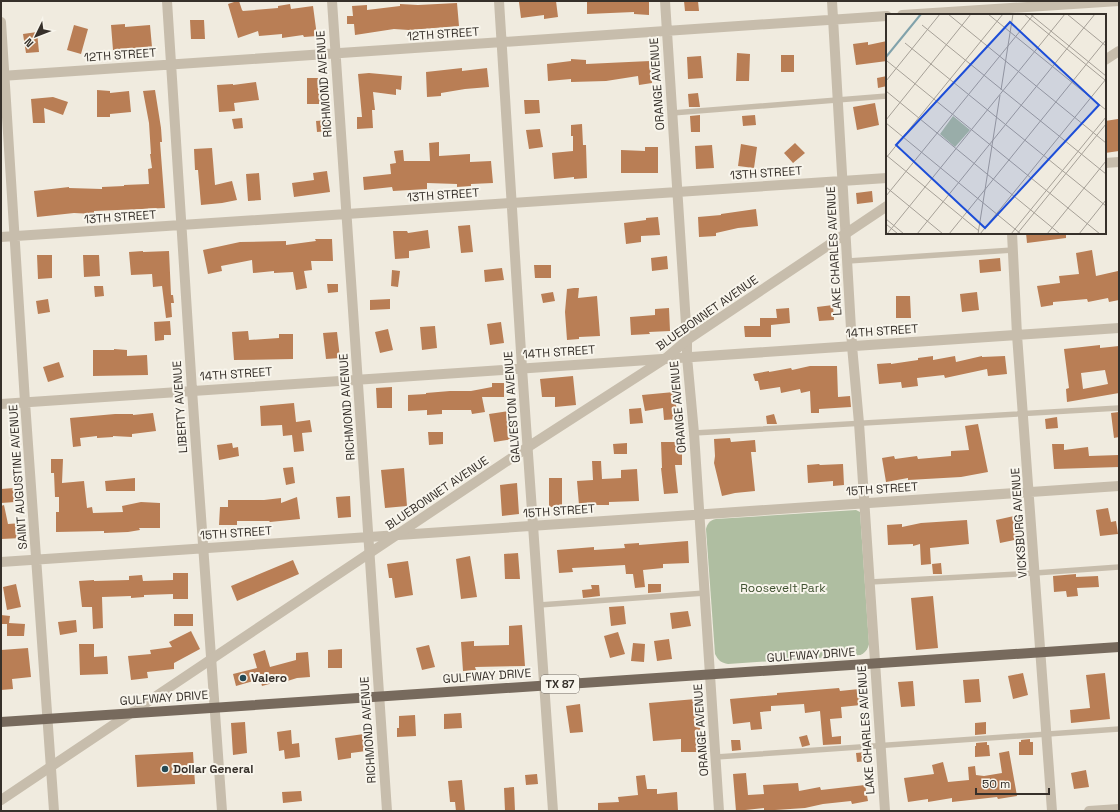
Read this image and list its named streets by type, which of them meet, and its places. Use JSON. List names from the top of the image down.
{
  "streets": {
    "main road": ["GULFWAY DRIVE", "TX 87"],
    "street": [
      "12TH STREET",
      "RICHMOND AVENUE",
      "ORANGE AVENUE",
      "13TH STREET",
      "LAKE CHARLES AVENUE",
      "BLUEBONNET AVENUE",
      "14TH STREET",
      "LIBERTY AVENUE",
      "GALVESTON AVENUE",
      "SAINT AUGUSTINE AVENUE",
      "15TH STREET",
      "VICKSBURG AVENUE"
    ]
  },
  "crossings": [
    ["12TH STREET", "RICHMOND AVENUE"],
    ["12TH STREET", "ORANGE AVENUE"],
    ["12TH STREET", "LAKE CHARLES AVENUE"],
    ["12TH STREET", "LIBERTY AVENUE"],
    ["12TH STREET", "GALVESTON AVENUE"],
    ["12TH STREET", "SAINT AUGUSTINE AVENUE"],
    ["RICHMOND AVENUE", "13TH STREET"],
    ["RICHMOND AVENUE", "BLUEBONNET AVENUE"],
    ["RICHMOND AVENUE", "14TH STREET"],
    ["RICHMOND AVENUE", "15TH STREET"],
    ["RICHMOND AVENUE", "GULFWAY DRIVE"],
    ["ORANGE AVENUE", "13TH STREET"],
    ["ORANGE AVENUE", "BLUEBONNET AVENUE"],
    ["ORANGE AVENUE", "14TH STREET"],
    ["ORANGE AVENUE", "15TH STREET"],
    ["ORANGE AVENUE", "GULFWAY DRIVE"],
    ["13TH STREET", "LAKE CHARLES AVENUE"],
    ["13TH STREET", "LIBERTY AVENUE"],
    ["13TH STREET", "GALVESTON AVENUE"],
    ["13TH STREET", "SAINT AUGUSTINE AVENUE"],
    ["LAKE CHARLES AVENUE", "BLUEBONNET AVENUE"],
    ["LAKE CHARLES AVENUE", "14TH STREET"],
    ["LAKE CHARLES AVENUE", "15TH STREET"],
    ["LAKE CHARLES AVENUE", "GULFWAY DRIVE"],
    ["BLUEBONNET AVENUE", "14TH STREET"],
    ["BLUEBONNET AVENUE", "LIBERTY AVENUE"],
    ["BLUEBONNET AVENUE", "GALVESTON AVENUE"],
    ["BLUEBONNET AVENUE", "SAINT AUGUSTINE AVENUE"],
    ["BLUEBONNET AVENUE", "15TH STREET"],
    ["BLUEBONNET AVENUE", "GULFWAY DRIVE"],
    ["14TH STREET", "LIBERTY AVENUE"],
    ["14TH STREET", "GALVESTON AVENUE"],
    ["14TH STREET", "SAINT AUGUSTINE AVENUE"],
    ["14TH STREET", "VICKSBURG AVENUE"],
    ["LIBERTY AVENUE", "15TH STREET"],
    ["LIBERTY AVENUE", "GULFWAY DRIVE"],
    ["GALVESTON AVENUE", "15TH STREET"],
    ["GALVESTON AVENUE", "GULFWAY DRIVE"],
    ["SAINT AUGUSTINE AVENUE", "15TH STREET"],
    ["SAINT AUGUSTINE AVENUE", "GULFWAY DRIVE"],
    ["15TH STREET", "VICKSBURG AVENUE"],
    ["VICKSBURG AVENUE", "GULFWAY DRIVE"]
  ],
  "parks": ["Roosevelt Park"],
  "places": ["Valero", "Dollar General"],
  "scale_bar": "50 m",
  "north": "bottom left"
}
